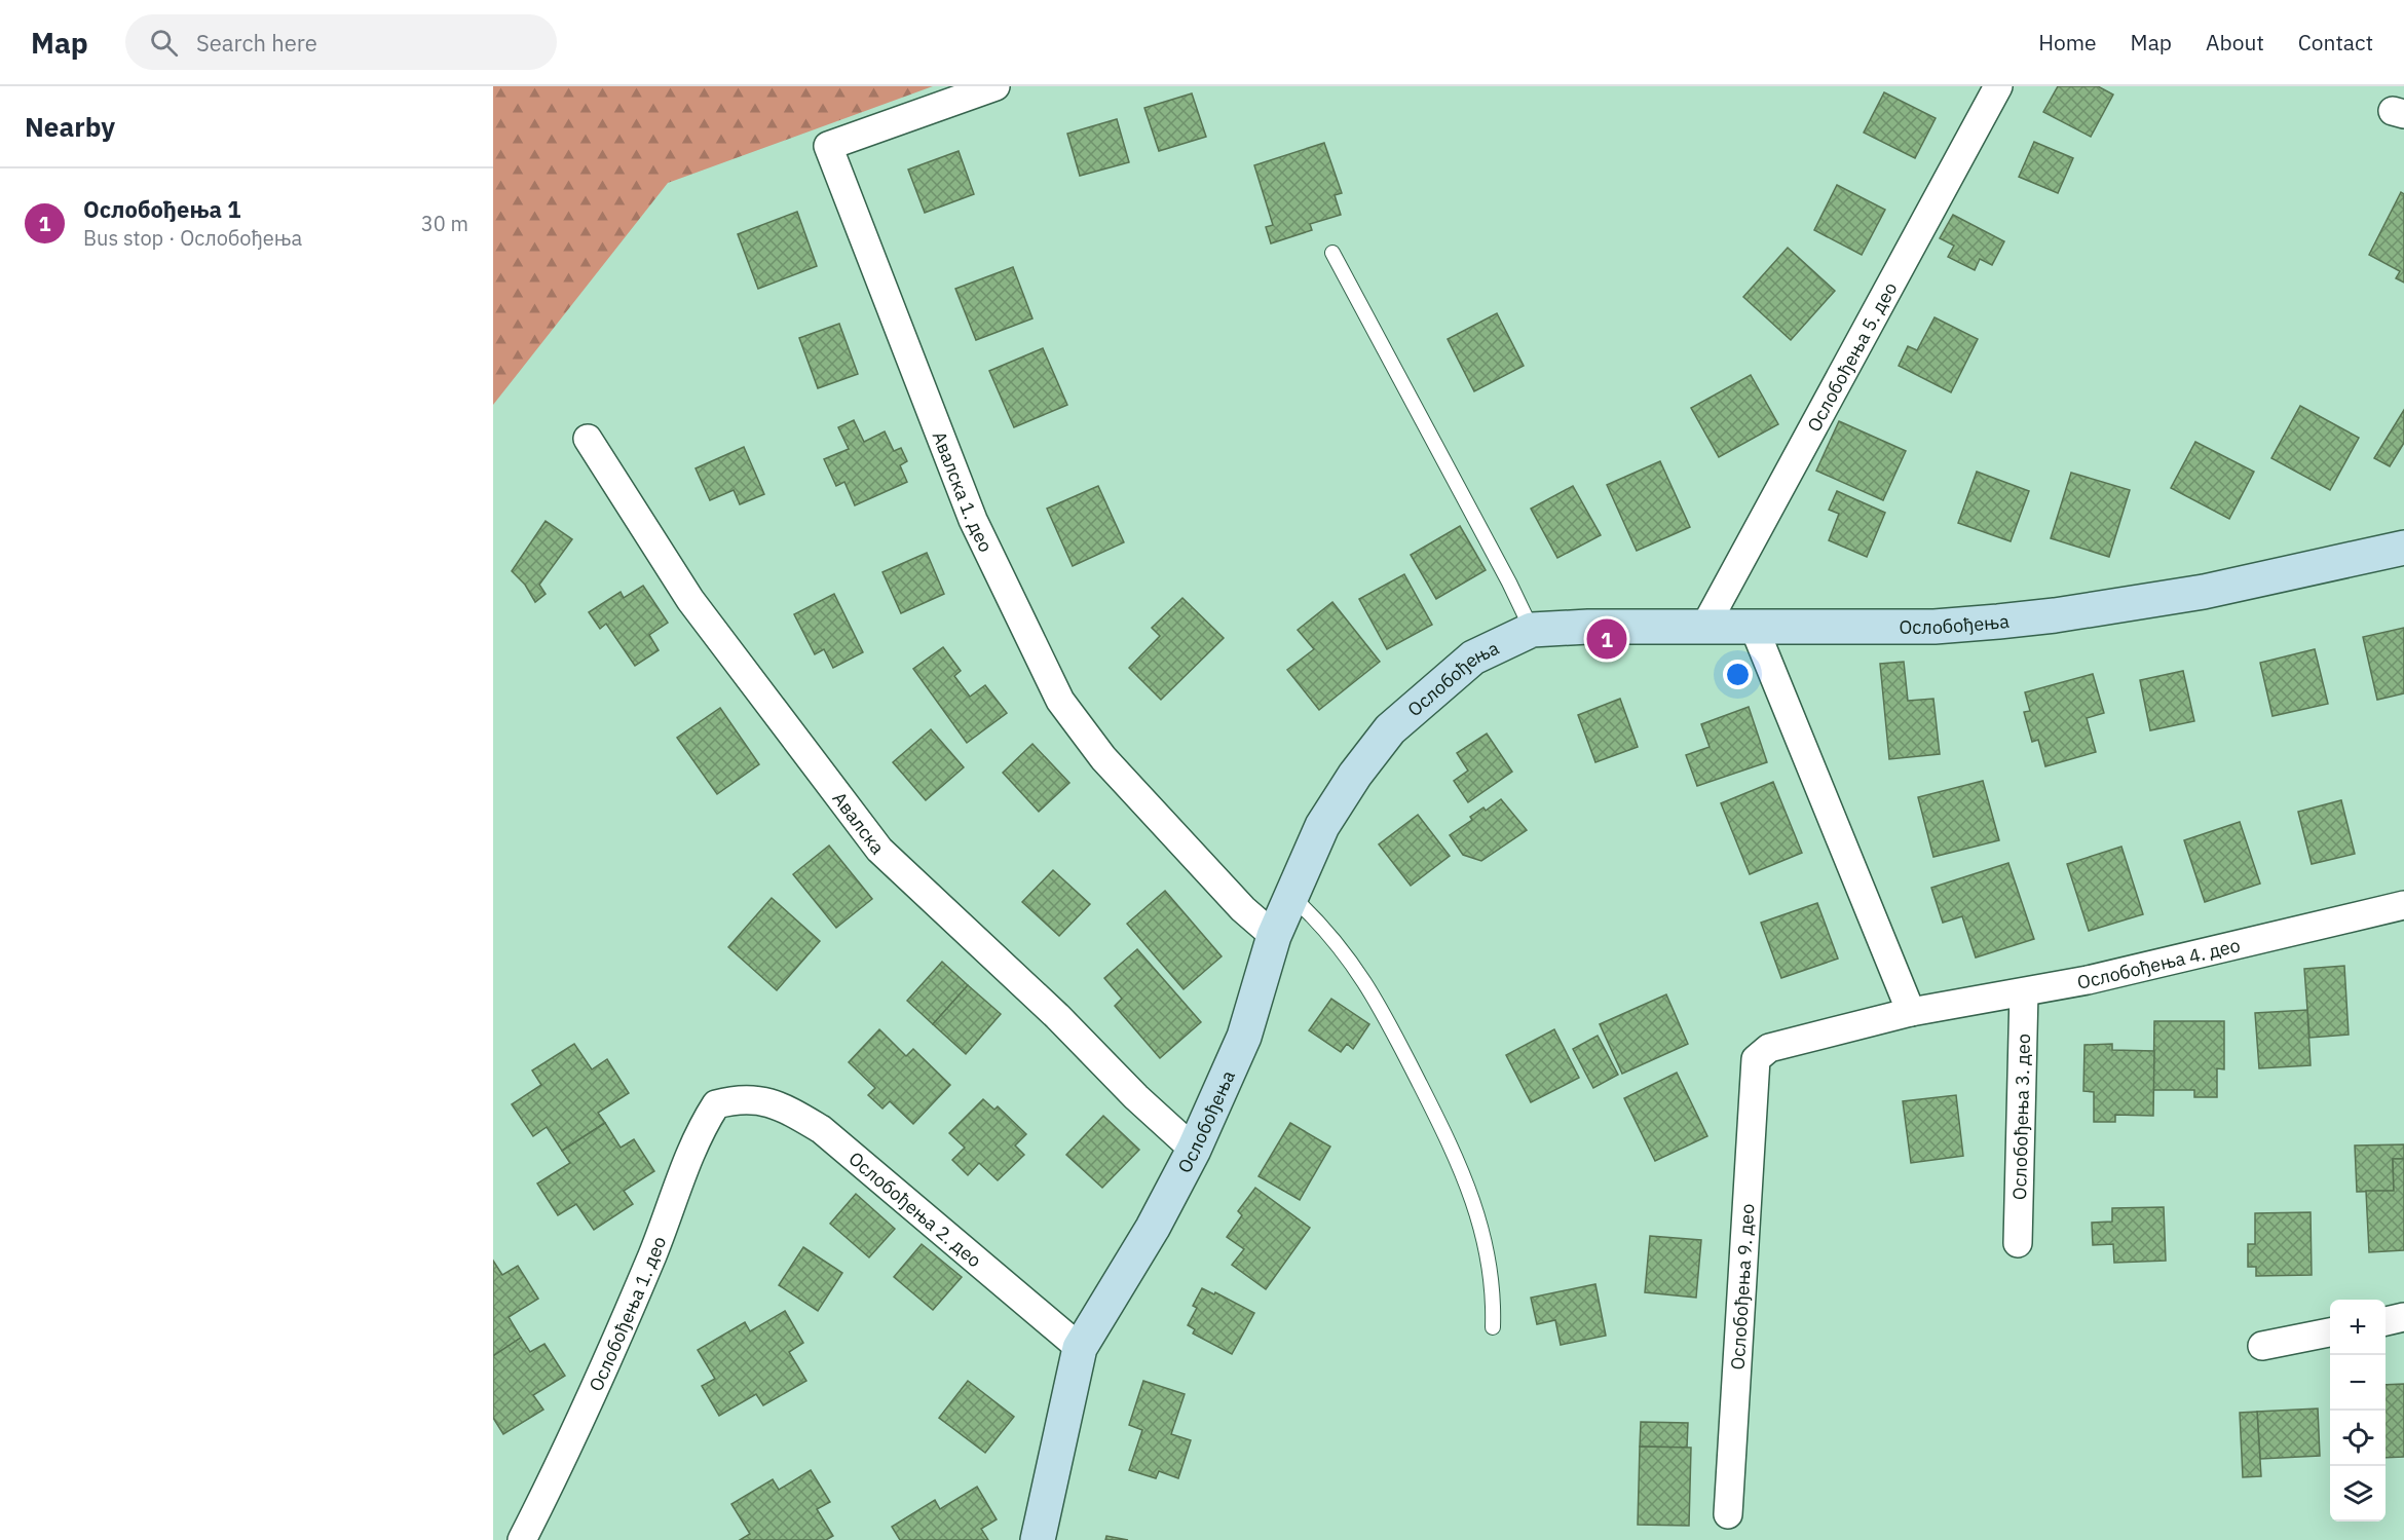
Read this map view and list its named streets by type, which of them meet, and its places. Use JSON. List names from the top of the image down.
{
  "streets": {
    "street": [
      "Ослобођења 5. део",
      "Авалска 1. део",
      "Ослобођења",
      "Авалска",
      "Ослобођења 4. део",
      "Ослобођења 3. део",
      "Ослобођења 2. део",
      "Ослобођења 9. део",
      "Ослобођења 1. део"
    ]
  },
  "crossings": [
    ["Ослобођења 5. део", "Ослобођења"],
    ["Авалска 1. део", "Ослобођења"],
    ["Ослобођења", "Авалска"],
    ["Ослобођења", "Ослобођења 2. део"],
    ["Ослобођења 4. део", "Ослобођења 3. део"],
    ["Ослобођења 4. део", "Ослобођења 9. део"],
    ["Ослобођења 2. део", "Ослобођења 1. део"]
  ],
  "page": {
    "header": "Map",
    "search": "Search here",
    "nav": [
      "Home",
      "Map",
      "About",
      "Contact"
    ],
    "heading": "Nearby",
    "list": [
      {
        "mark": "1",
        "name": "Ослобођења 1",
        "note": "Bus stop · Ослобођења",
        "value": "30 m"
      }
    ],
    "pins": "1",
    "map_buttons": ["+", "−"]
  }
}
